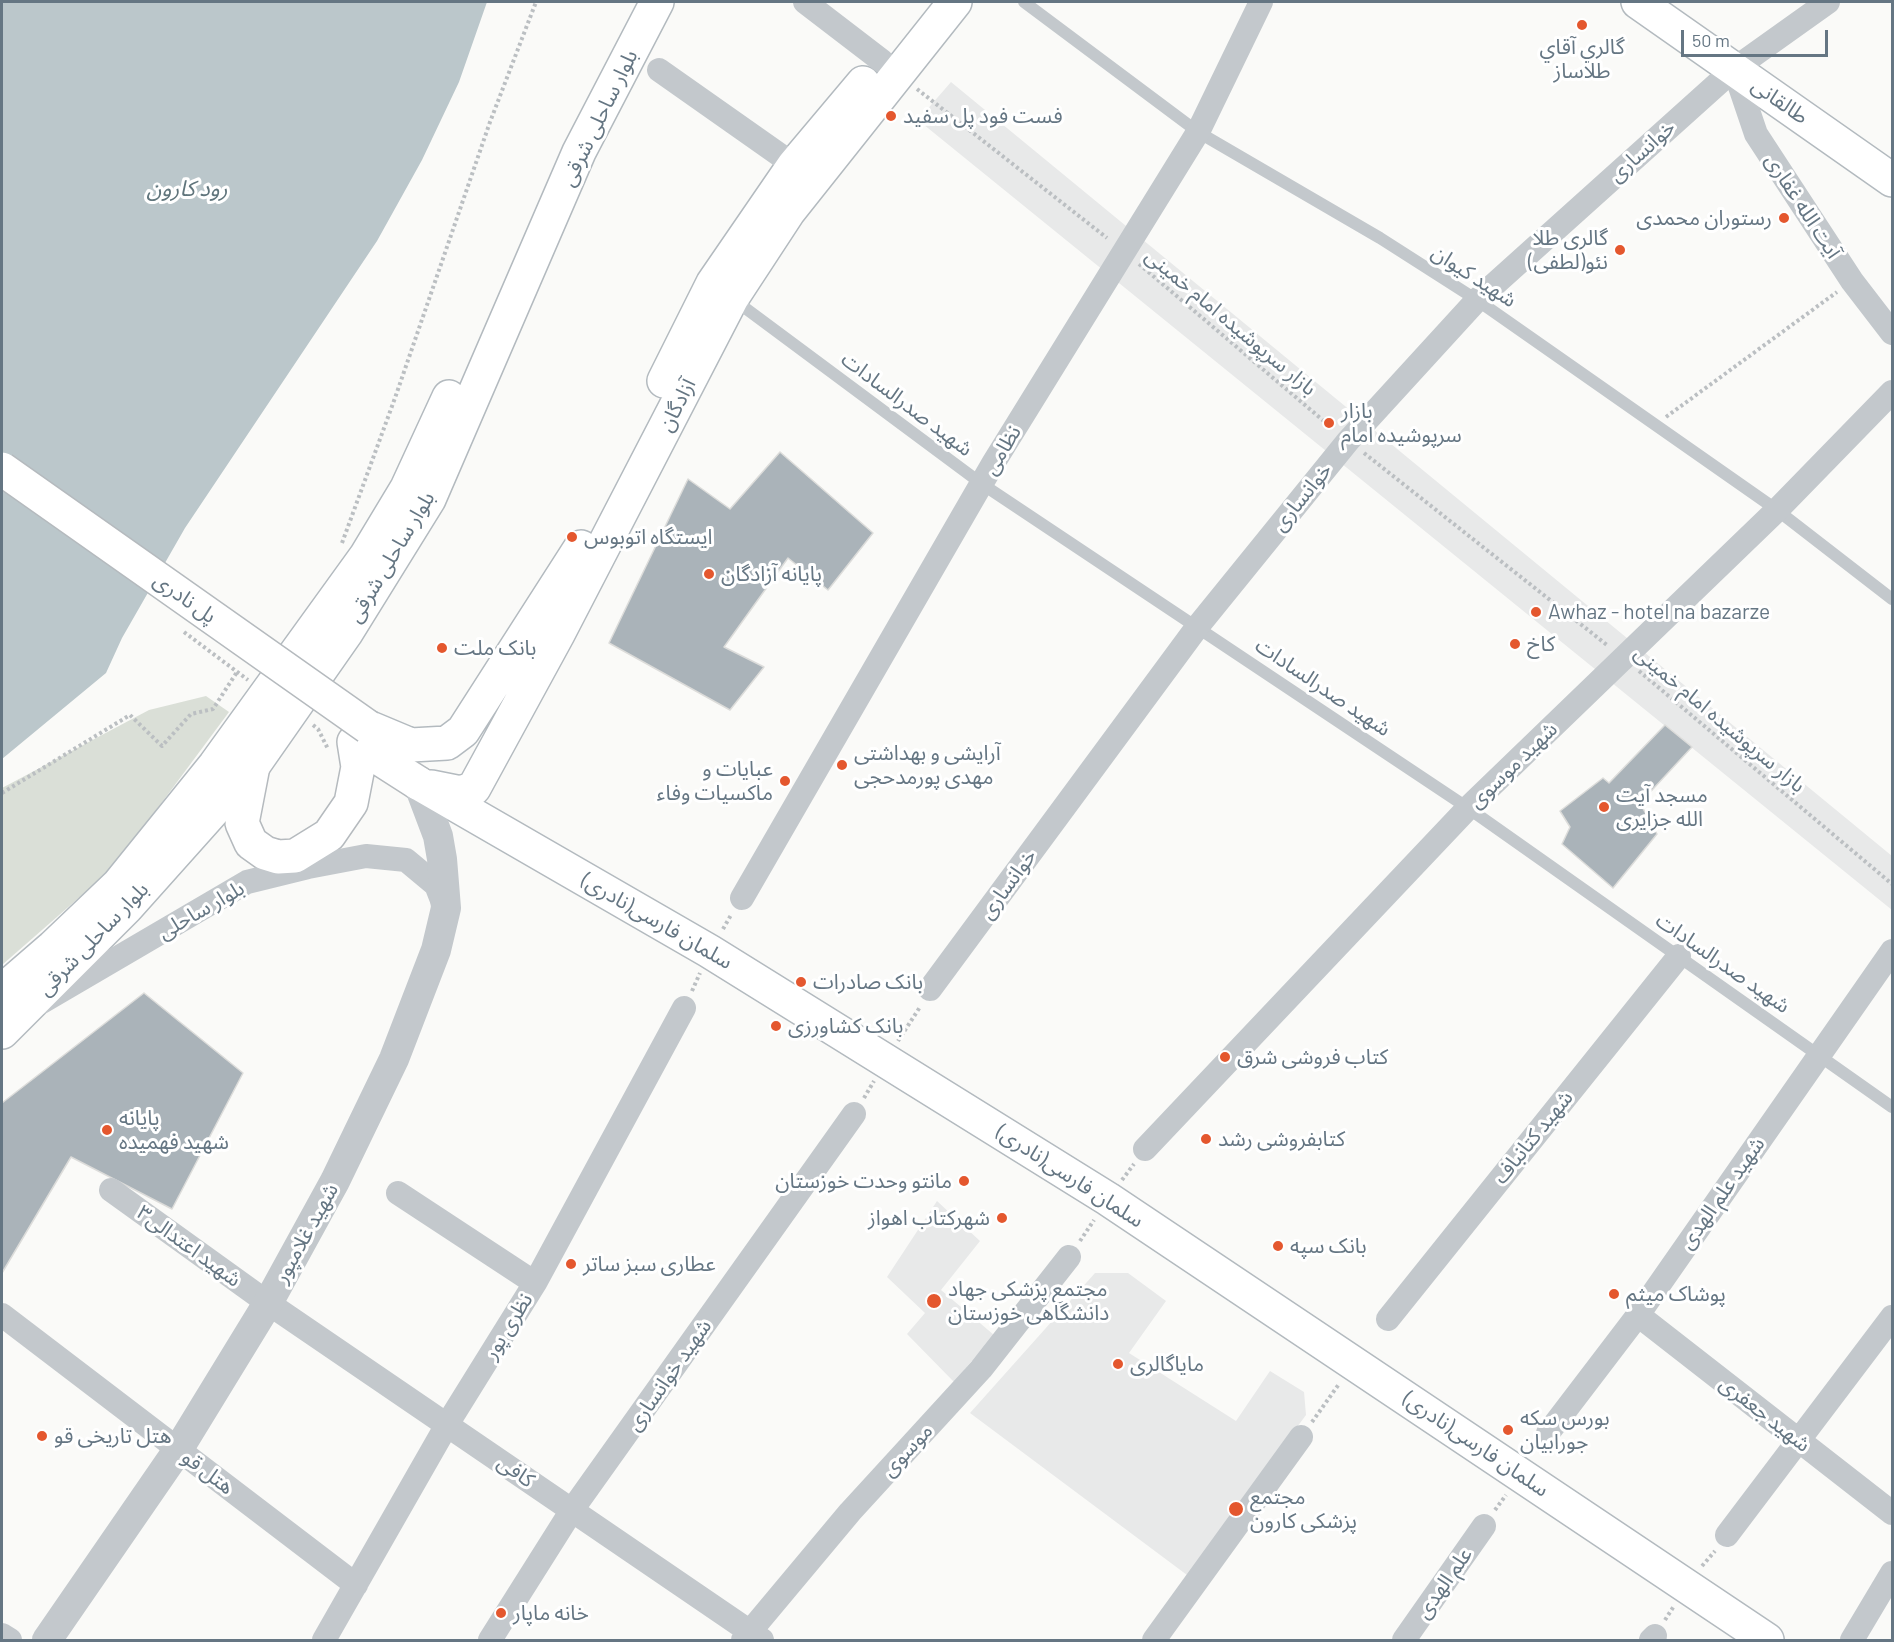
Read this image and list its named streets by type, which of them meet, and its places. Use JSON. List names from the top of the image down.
{
  "streets": {
    "main road": [
      "طالقانی",
      "بلوار ساحلی شرقی",
      "آزادگان",
      "پل نادری",
      "سلمان فارسی(نادری)"
    ],
    "street": [
      "خوانساری",
      "آیت الله غفاری",
      "نظامی",
      "شهید موسوی",
      "بلوار ساحلی",
      "شهید کتانباف",
      "شهید علم الهدی",
      "شهید غلامپور",
      "شهید اعتدالی۳",
      "نظری پور",
      "شهید خوانساری",
      "شهید جعفری",
      "موسوی",
      "کافی",
      "هتل قو",
      "علم الهدی"
    ],
    "lane": ["شهید کیوان", "شهید صدرالسادات"],
    "path": ["بازار سرپوشیده امام خمینی"]
  },
  "crossings": [
    ["طالقانی", "خوانساری"],
    ["طالقانی", "آیت الله غفاری"],
    ["بلوار ساحلی شرقی", "بلوار ساحلی"],
    ["خوانساری", "آیت الله غفاری"],
    ["خوانساری", "شهید کیوان"],
    ["خوانساری", "بازار سرپوشیده امام خمینی"],
    ["خوانساری", "شهید صدرالسادات"],
    ["شهید کیوان", "نظامی"],
    ["شهید کیوان", "شهید موسوی"],
    ["بازار سرپوشیده امام خمینی", "آزادگان"],
    ["بازار سرپوشیده امام خمینی", "نظامی"],
    ["بازار سرپوشیده امام خمینی", "شهید موسوی"],
    ["شهید صدرالسادات", "آزادگان"],
    ["شهید صدرالسادات", "نظامی"],
    ["شهید صدرالسادات", "شهید موسوی"],
    ["شهید صدرالسادات", "شهید کتانباف"],
    ["شهید صدرالسادات", "شهید علم الهدی"],
    ["آزادگان", "پل نادری"],
    ["آزادگان", "سلمان فارسی(نادری)"],
    ["آزادگان", "شهید غلامپور"],
    ["پل نادری", "سلمان فارسی(نادری)"],
    ["بلوار ساحلی", "شهید غلامپور"],
    ["سلمان فارسی(نادری)", "شهید غلامپور"],
    ["شهید علم الهدی", "شهید جعفری"],
    ["شهید غلامپور", "شهید اعتدالی۳"],
    ["شهید غلامپور", "کافی"],
    ["شهید غلامپور", "هتل قو"],
    ["شهید اعتدالی۳", "کافی"],
    ["نظری پور", "کافی"],
    ["نظری پور", "هتل قو"],
    ["شهید خوانساری", "کافی"],
    ["موسوی", "کافی"]
  ],
  "water": ["رود کارون"],
  "places": [
    "گالري آقاي طلاساز",
    "فست فود پل سفید",
    "رستوران محمدی",
    "گالری طلا نئو(لطفی)",
    "بازار سرپوشیده امام",
    "ایستگاه اتوبوس",
    "پایانه آزادگان",
    "Awhaz - hotel na bazarze",
    "کاخ",
    "بانک ملت",
    "آرایشی و بهداشتی مهدی پورمدحجی",
    "عبایات و ماکسیات وفاء",
    "مسجد آیت الله جزایری",
    "بانک صادرات",
    "بانک کشاورزی",
    "کتاب فروشی شرق",
    "پایانه شهید فهمیده",
    "کتابفروشی رشد",
    "مانتو وحدت خوزستان",
    "شهرکتاب اهواز",
    "بانک سپه",
    "عطاری سبز ساتر",
    "پوشاک میثم",
    "مجتمع پزشکی جهاد دانشگاهی خوزستان",
    "مایاگالری",
    "بورس سکه جورابیان",
    "هتل تاریخی قو",
    "مجتمع پزشکی کارون",
    "خانه ماپار"
  ],
  "scale_bar": "50 m"
}
